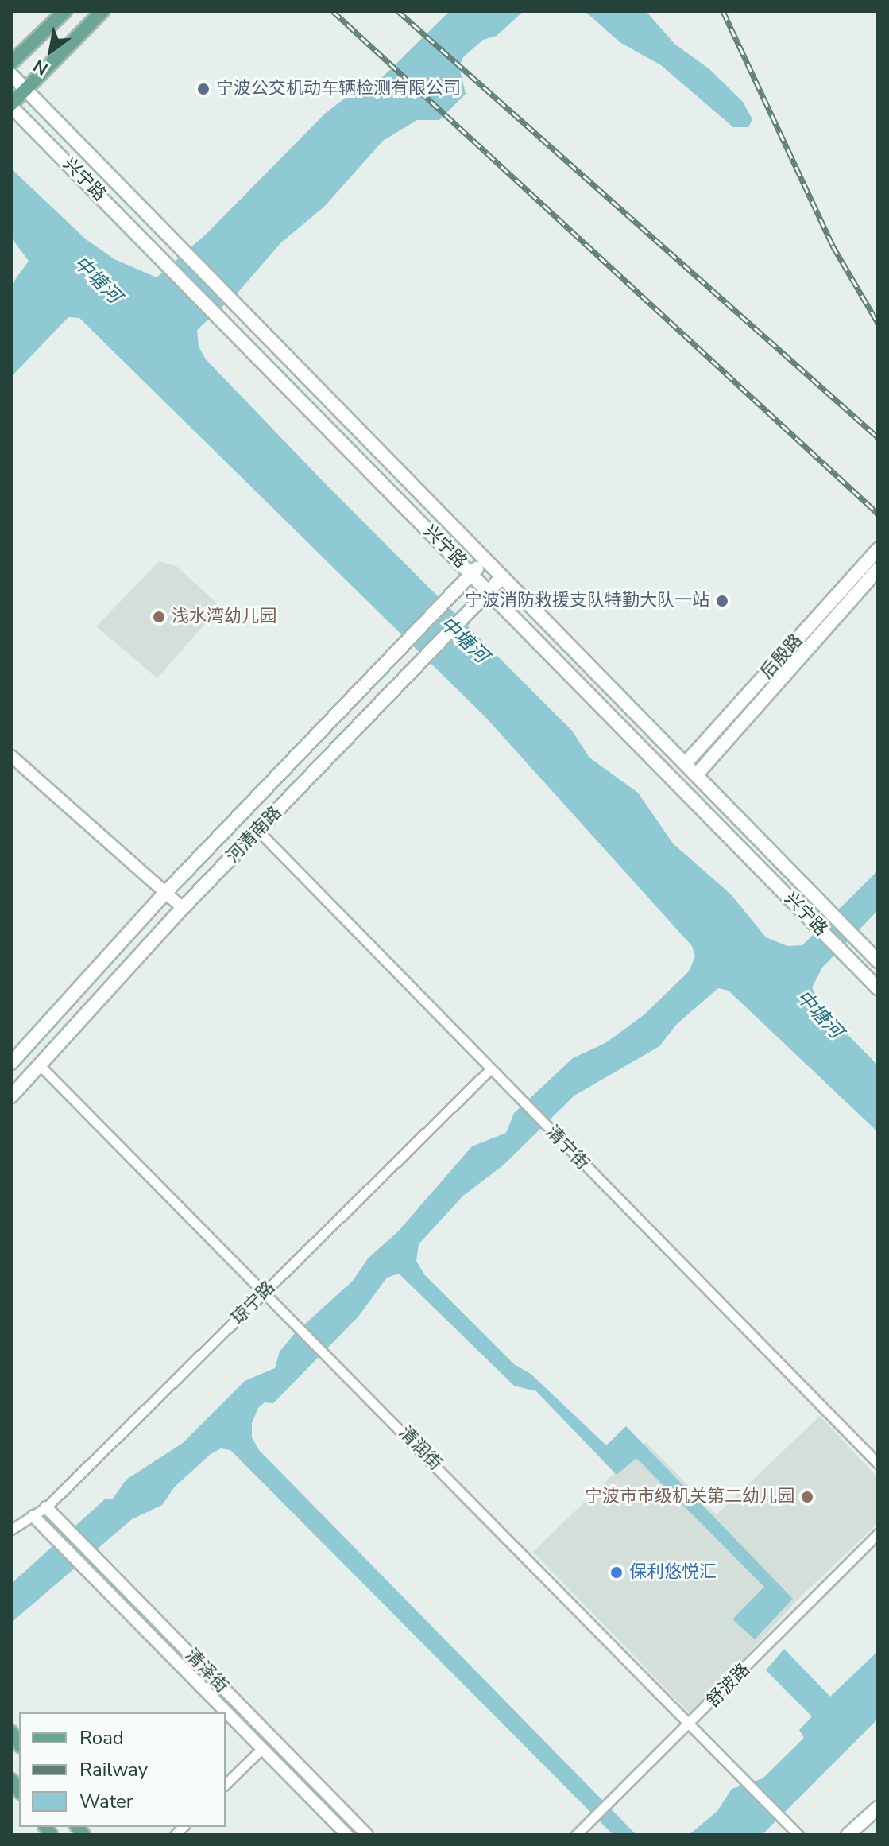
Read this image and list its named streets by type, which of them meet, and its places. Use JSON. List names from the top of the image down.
{
  "streets": {
    "main road": ["兴宁路", "后殷路", "河清南路"],
    "street": [
      "清宁街",
      "琼宁路",
      "清润街",
      "清泽街",
      "舒波路"
    ]
  },
  "crossings": [
    ["兴宁路", "河清南路"],
    ["河清南路", "清宁街"],
    ["河清南路", "清润街"],
    ["清宁街", "琼宁路"],
    ["琼宁路", "清润街"],
    ["琼宁路", "清泽街"],
    ["清润街", "舒波路"]
  ],
  "water": ["中塘河"],
  "places": [
    "宁波公交机动车辆检测有限公司",
    "宁波消防救援支队特勤大队一站",
    "浅水湾幼儿园",
    "宁波市市级机关第二幼儿园",
    "保利悠悦汇"
  ],
  "legend": ["Road", "Railway", "Water"],
  "north": "bottom left"
}
